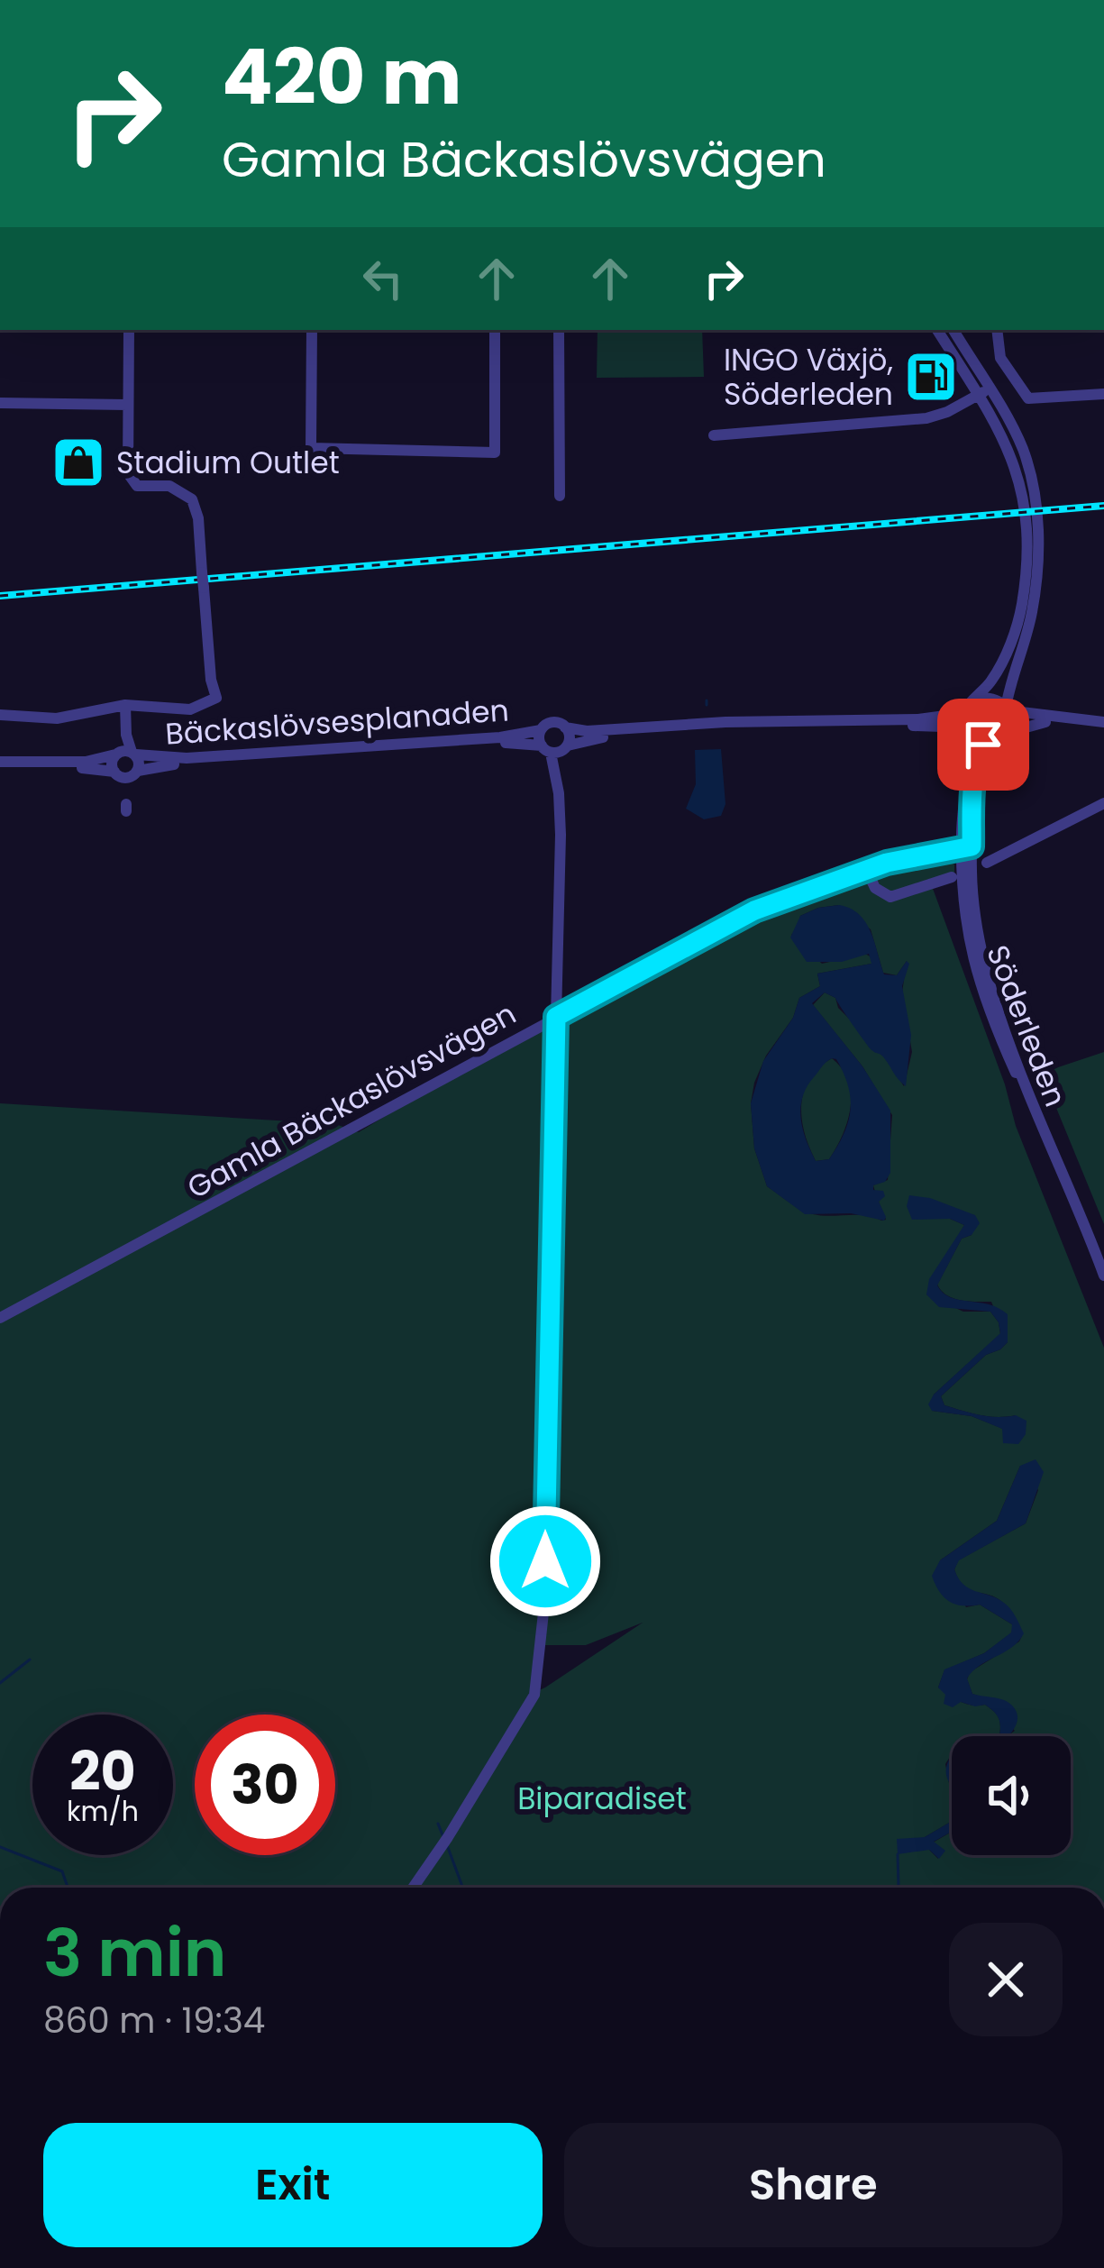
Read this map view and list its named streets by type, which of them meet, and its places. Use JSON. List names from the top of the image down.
{
  "streets": {
    "street": ["Bäckaslövsesplanaden", "Söderleden", "Gamla Bäckaslövsvägen"]
  },
  "crossings": [
    ["Bäckaslövsesplanaden", "Söderleden"],
    ["Söderleden", "Gamla Bäckaslövsvägen"]
  ],
  "parks": ["Biparadiset"],
  "places": {
    "fuel station": ["INGO Växjö, Söderleden"],
    "shop": ["Stadium Outlet"]
  },
  "page": {
    "turn": ["420 m", "Gamla Bäckaslövsvägen"],
    "speed": "20 km/h",
    "limit": "30",
    "heading": ["3 min", "860 m · 19:34"],
    "buttons": ["Exit", "Share"]
  }
}
